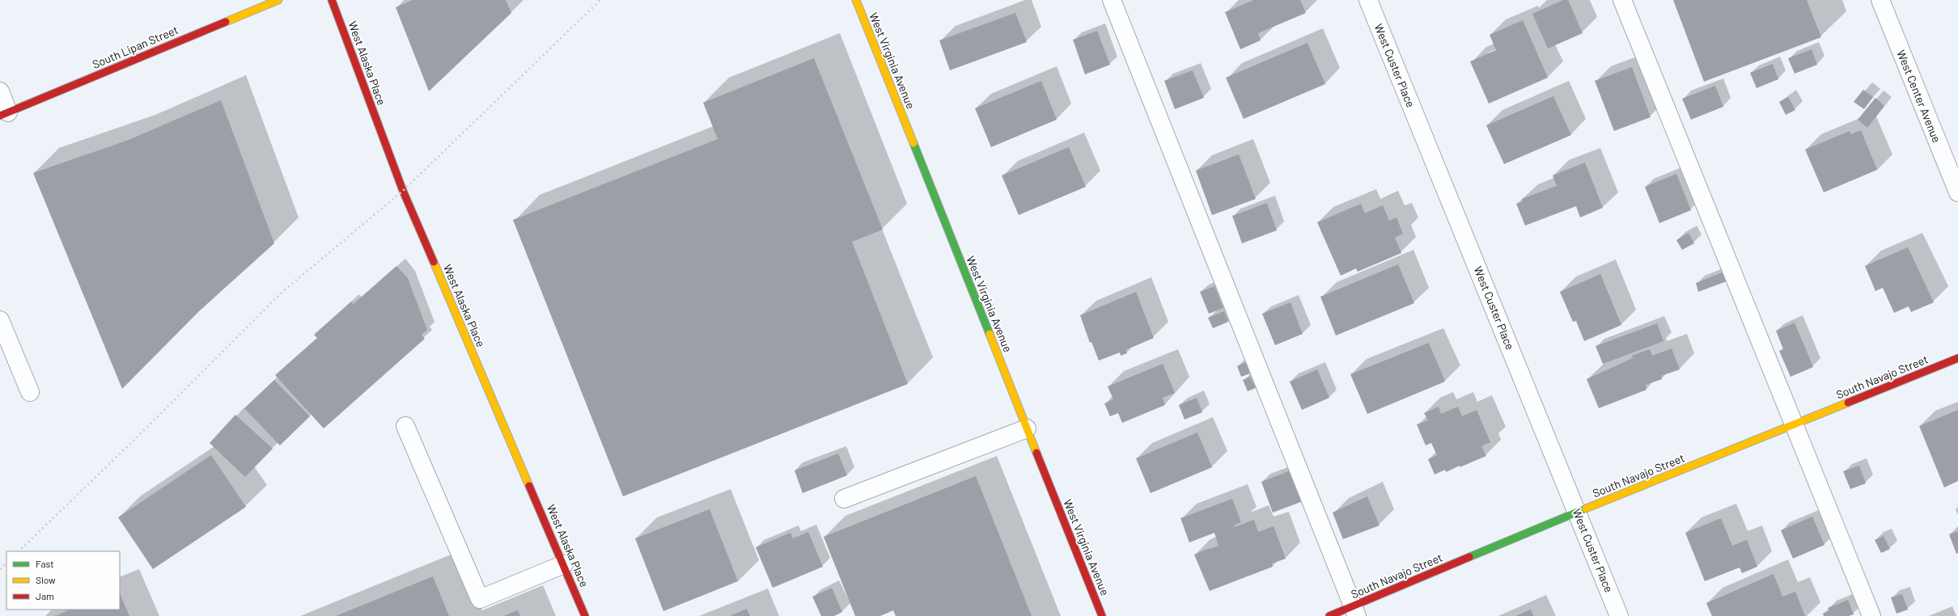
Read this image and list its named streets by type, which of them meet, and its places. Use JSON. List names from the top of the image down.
{
  "streets": {
    "street": [
      "South Lipan Street",
      "West Virginia Avenue",
      "West Alaska Place",
      "West Custer Place",
      "West Center Avenue",
      "South Navajo Street"
    ]
  },
  "crossings": [
    ["West Custer Place", "South Navajo Street"]
  ],
  "legend": ["Fast", "Slow", "Jam"]
}
